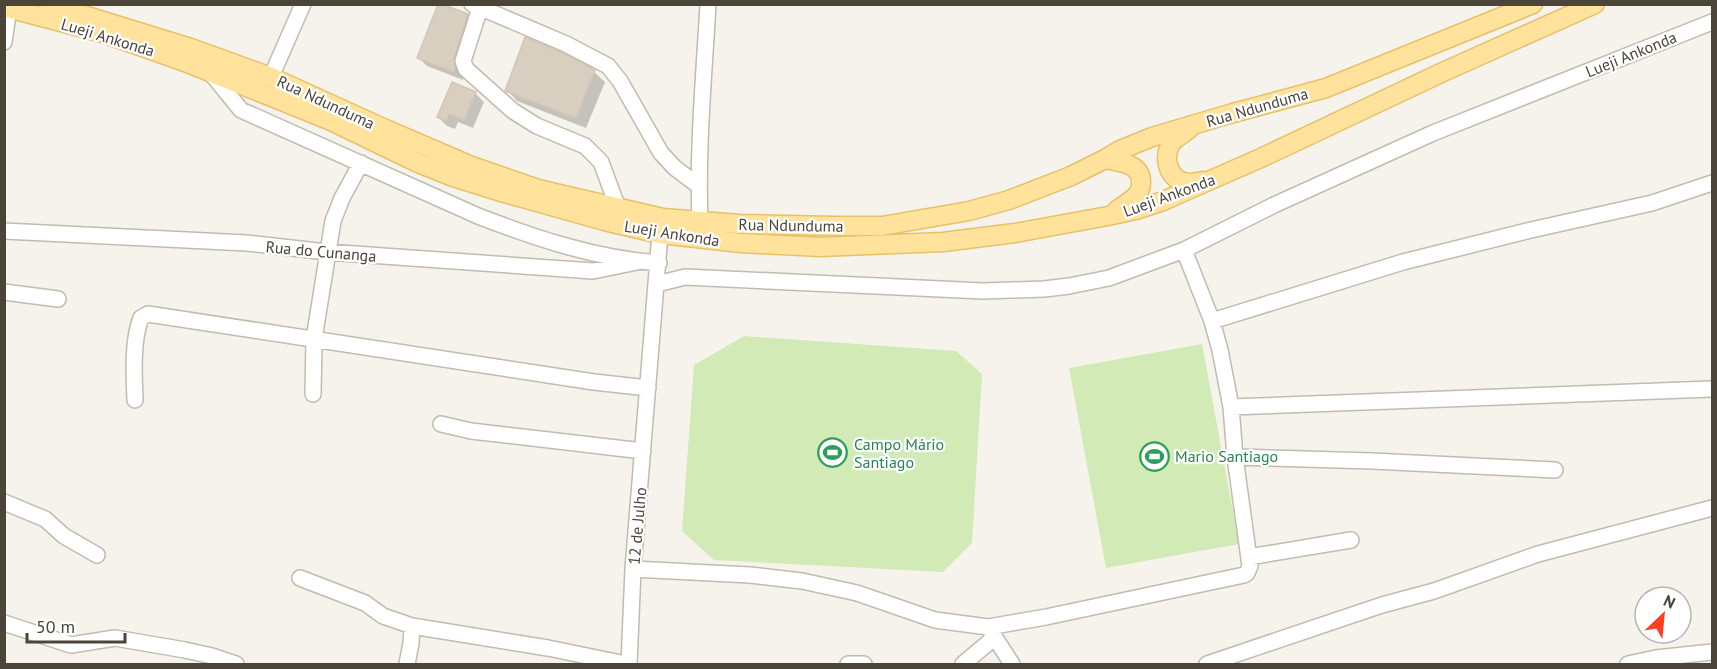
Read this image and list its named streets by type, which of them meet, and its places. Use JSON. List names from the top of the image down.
{
  "streets": {
    "main road": ["Lueji Ankonda", "Rua Ndunduma"],
    "street": ["Rua do Cunanga", "12 de Julho"]
  },
  "crossings": [
    ["Lueji Ankonda", "Rua do Cunanga"],
    ["Lueji Ankonda", "12 de Julho"]
  ],
  "places": {
    "sports": ["Campo Mário Santiago", "Mario Santiago"]
  },
  "scale_bar": "50 m",
  "north": "top right"
}
